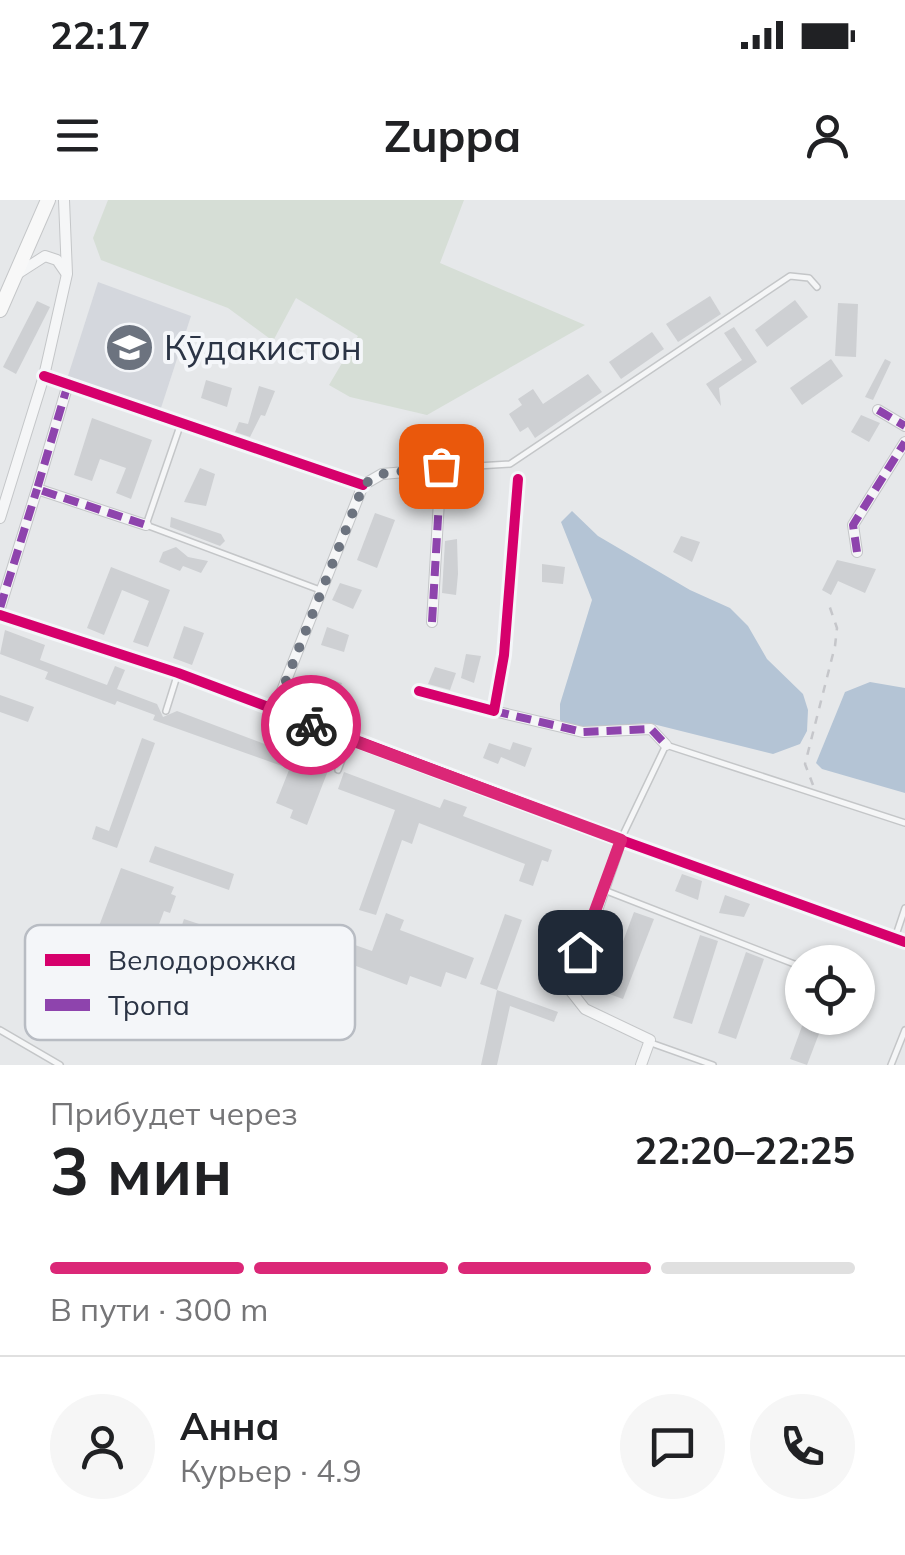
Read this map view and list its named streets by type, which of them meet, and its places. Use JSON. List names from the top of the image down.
{
  "places": {
    "school or university": ["Кӯдакистон"]
  },
  "legend": ["Велодорожка", "Тропа"],
  "page": {
    "status": "22:17",
    "header": "Zuppa",
    "heading": ["3 мин", "Прибудет через", "22:20–22:25"],
    "panel": ["Анна", "Курьер · 4.9"],
    "bar": "В пути · 300 m"
  }
}
